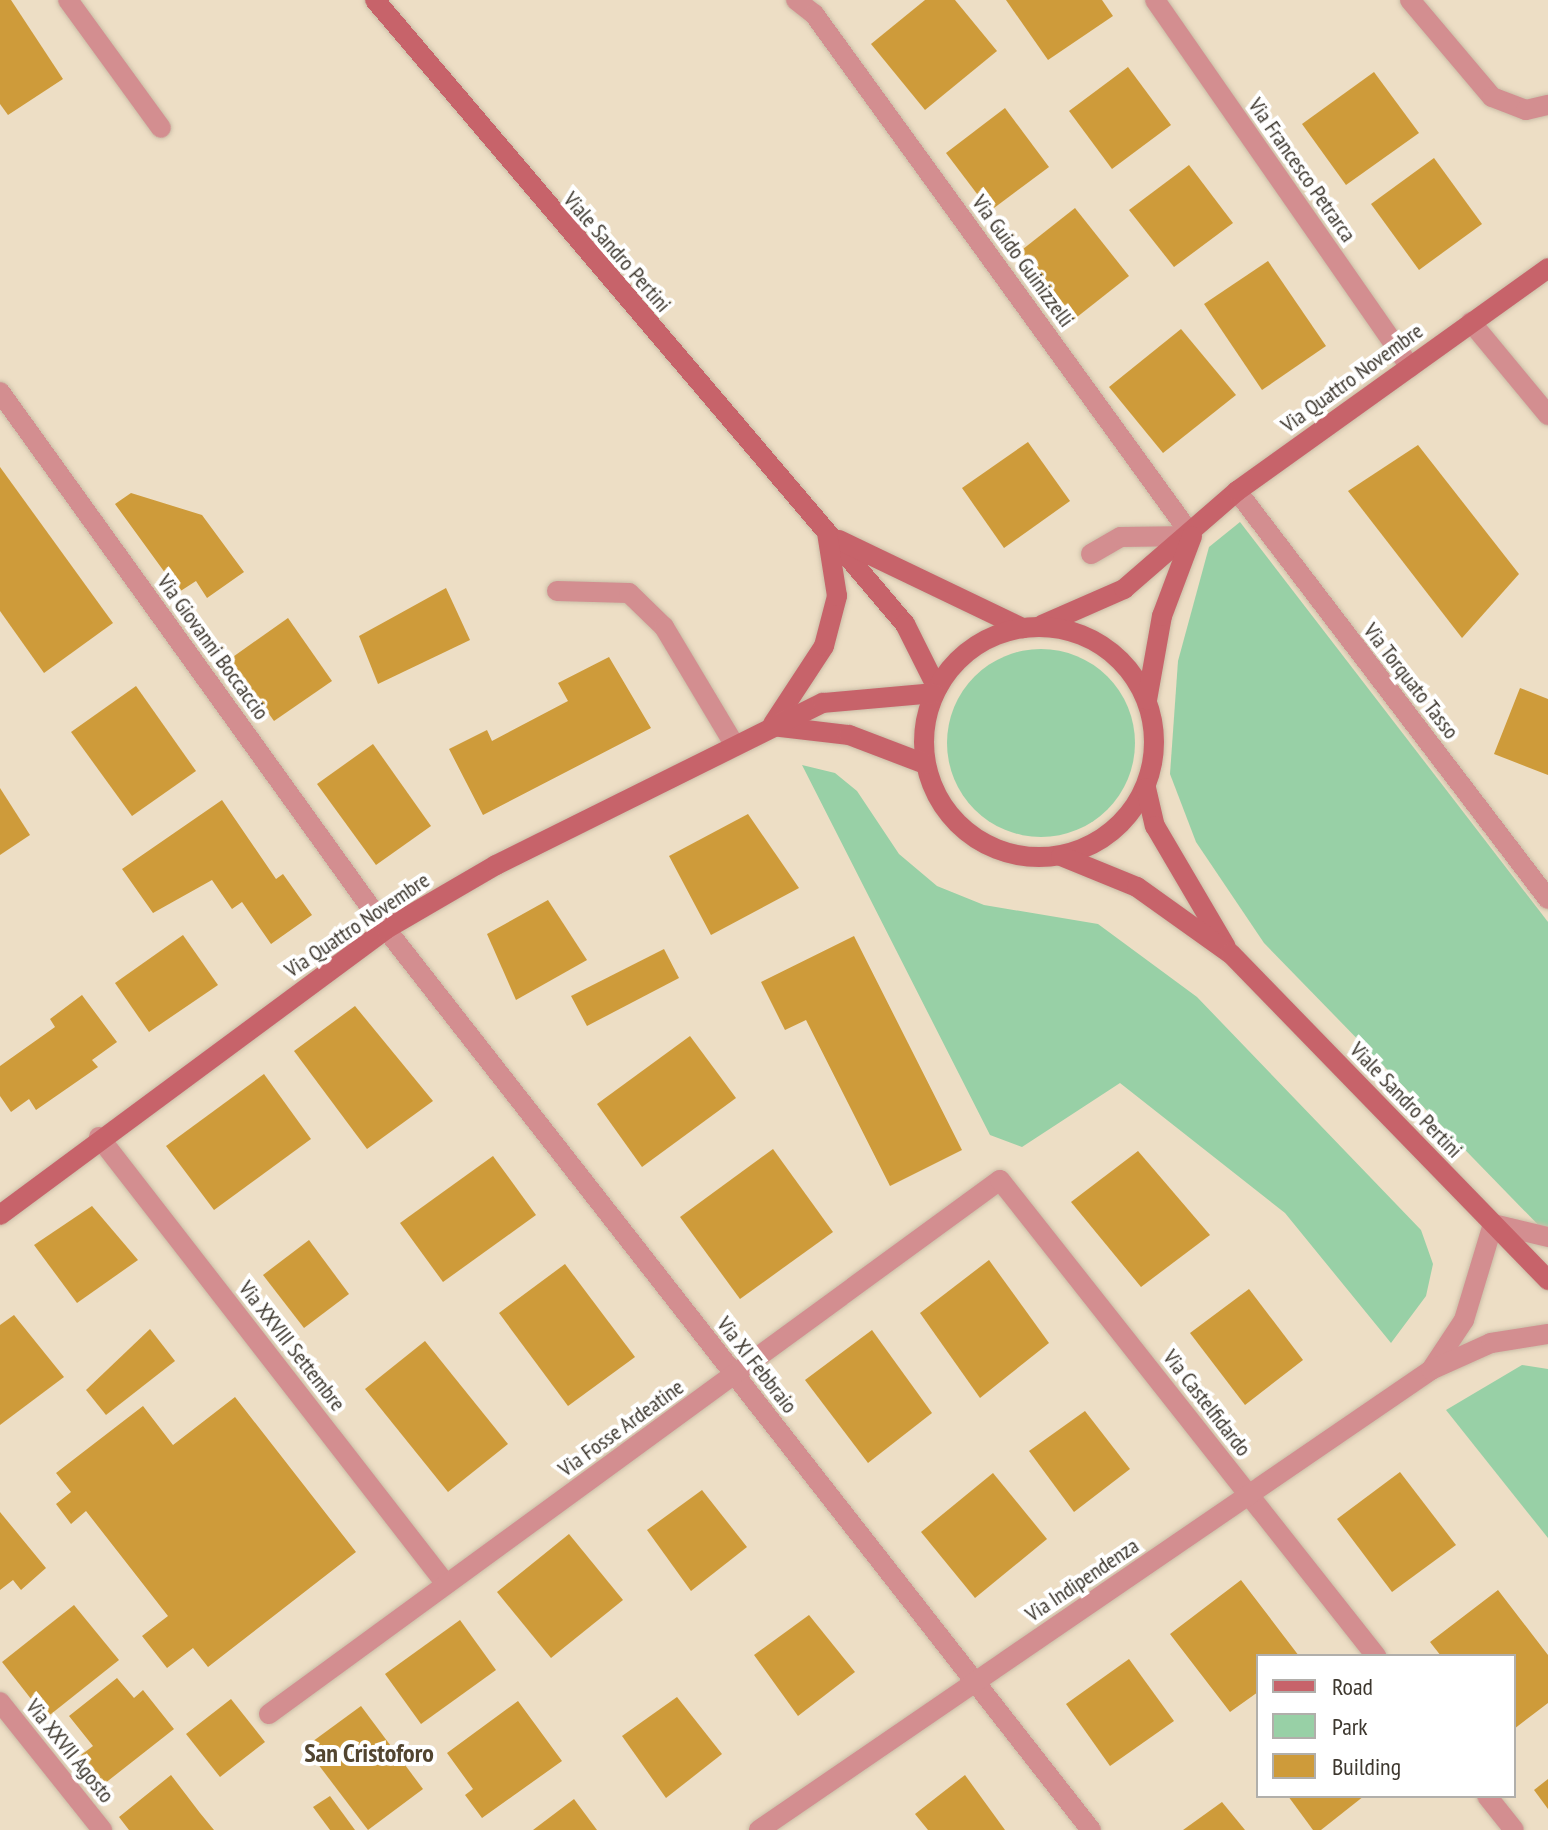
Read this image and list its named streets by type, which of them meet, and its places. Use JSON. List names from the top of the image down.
{
  "streets": {
    "main road": ["Viale Sandro Pertini", "Via Quattro Novembre"],
    "street": [
      "Via Francesco Petrarca",
      "Via Guido Guinizzelli",
      "Via Giovanni Boccaccio",
      "Via Torquato Tasso",
      "Via XXVIII Settembre",
      "Via XI Febbraio",
      "Via Castelfidardo",
      "Via Fosse Ardeatine",
      "Via Indipendenza",
      "Via XXVII Agosto"
    ]
  },
  "crossings": [
    ["Via Francesco Petrarca", "Via Quattro Novembre"],
    ["Viale Sandro Pertini", "Via Quattro Novembre"],
    ["Viale Sandro Pertini", "Via Indipendenza"],
    ["Via Guido Guinizzelli", "Via Quattro Novembre"],
    ["Via Quattro Novembre", "Via Giovanni Boccaccio"],
    ["Via Quattro Novembre", "Via Torquato Tasso"],
    ["Via Quattro Novembre", "Via XXVIII Settembre"],
    ["Via Quattro Novembre", "Via XI Febbraio"],
    ["Via Giovanni Boccaccio", "Via XI Febbraio"],
    ["Via XXVIII Settembre", "Via Fosse Ardeatine"],
    ["Via XI Febbraio", "Via Fosse Ardeatine"],
    ["Via XI Febbraio", "Via Indipendenza"],
    ["Via Castelfidardo", "Via Fosse Ardeatine"],
    ["Via Castelfidardo", "Via Indipendenza"]
  ],
  "districts": ["San Cristoforo"],
  "legend": ["Road", "Park", "Building"]
}
